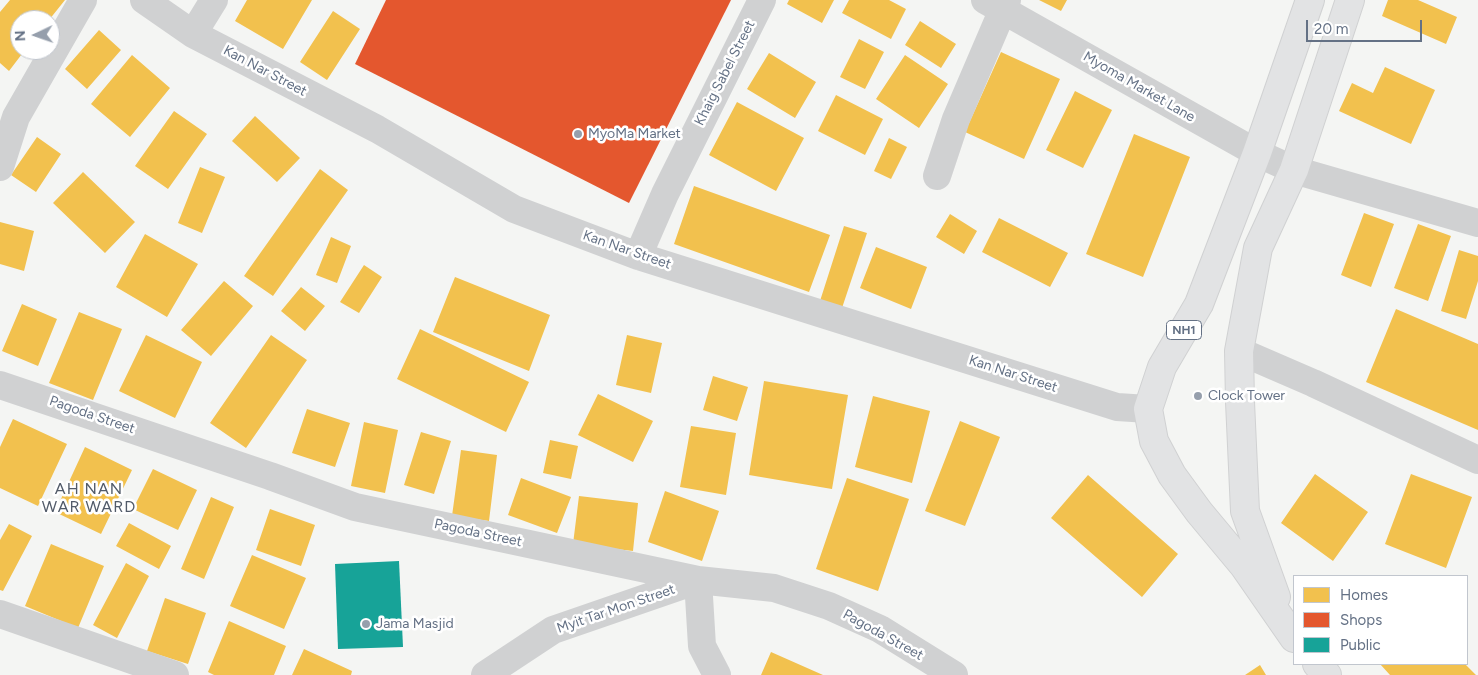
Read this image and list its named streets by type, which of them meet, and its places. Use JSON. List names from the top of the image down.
{
  "streets": {
    "highway": ["NH1"],
    "street": [
      "Kan Nar Street",
      "Khaig Sabel Street",
      "Myoma Market Lane",
      "Pagoda Street",
      "Myit Tar Mon Street"
    ]
  },
  "crossings": [
    ["Kan Nar Street", "Khaig Sabel Street"],
    ["Kan Nar Street", "NH1"],
    ["Myoma Market Lane", "NH1"],
    ["Pagoda Street", "Myit Tar Mon Street"]
  ],
  "districts": ["AH NAN WAR WARD"],
  "places": ["MyoMa Market", "Clock Tower", "Jama Masjid"],
  "legend": ["Homes", "Shops", "Public"],
  "scale_bar": "20 m",
  "north": "left"
}
